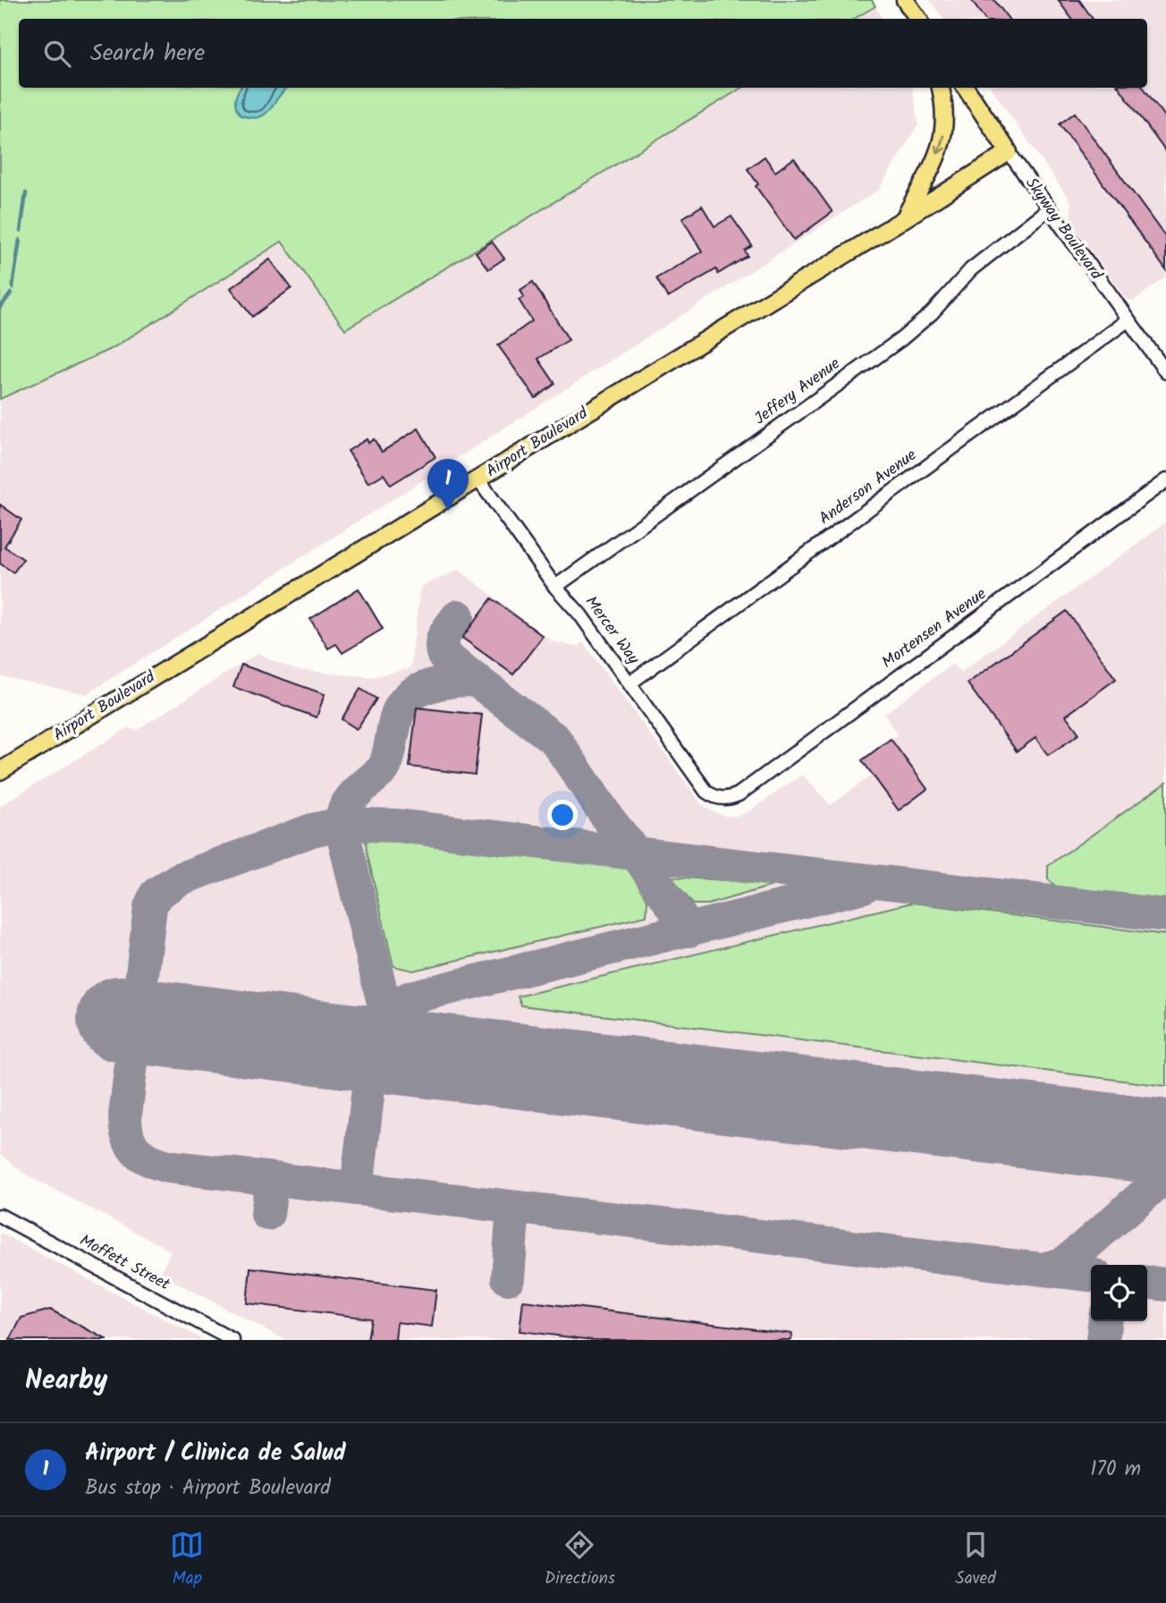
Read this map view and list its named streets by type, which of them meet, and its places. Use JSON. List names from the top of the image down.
{
  "streets": {
    "main road": ["Skyway Boulevard", "Airport Boulevard"],
    "street": [
      "Jeffery Avenue",
      "Anderson Avenue",
      "Mortensen Avenue",
      "Mercer Way",
      "Moffett Street"
    ]
  },
  "crossings": [
    ["Skyway Boulevard", "Jeffery Avenue"],
    ["Skyway Boulevard", "Airport Boulevard"],
    ["Skyway Boulevard", "Anderson Avenue"],
    ["Jeffery Avenue", "Mercer Way"],
    ["Airport Boulevard", "Mercer Way"],
    ["Anderson Avenue", "Mercer Way"],
    ["Mortensen Avenue", "Mercer Way"]
  ],
  "page": {
    "search": "Search here",
    "pins": "1",
    "heading": "Nearby",
    "list": [
      {
        "mark": "1",
        "name": "Airport / Clinica de Salud",
        "note": "Bus stop · Airport Boulevard",
        "value": "170 m"
      }
    ],
    "nav": ["Map", "Directions", "Saved"]
  }
}
